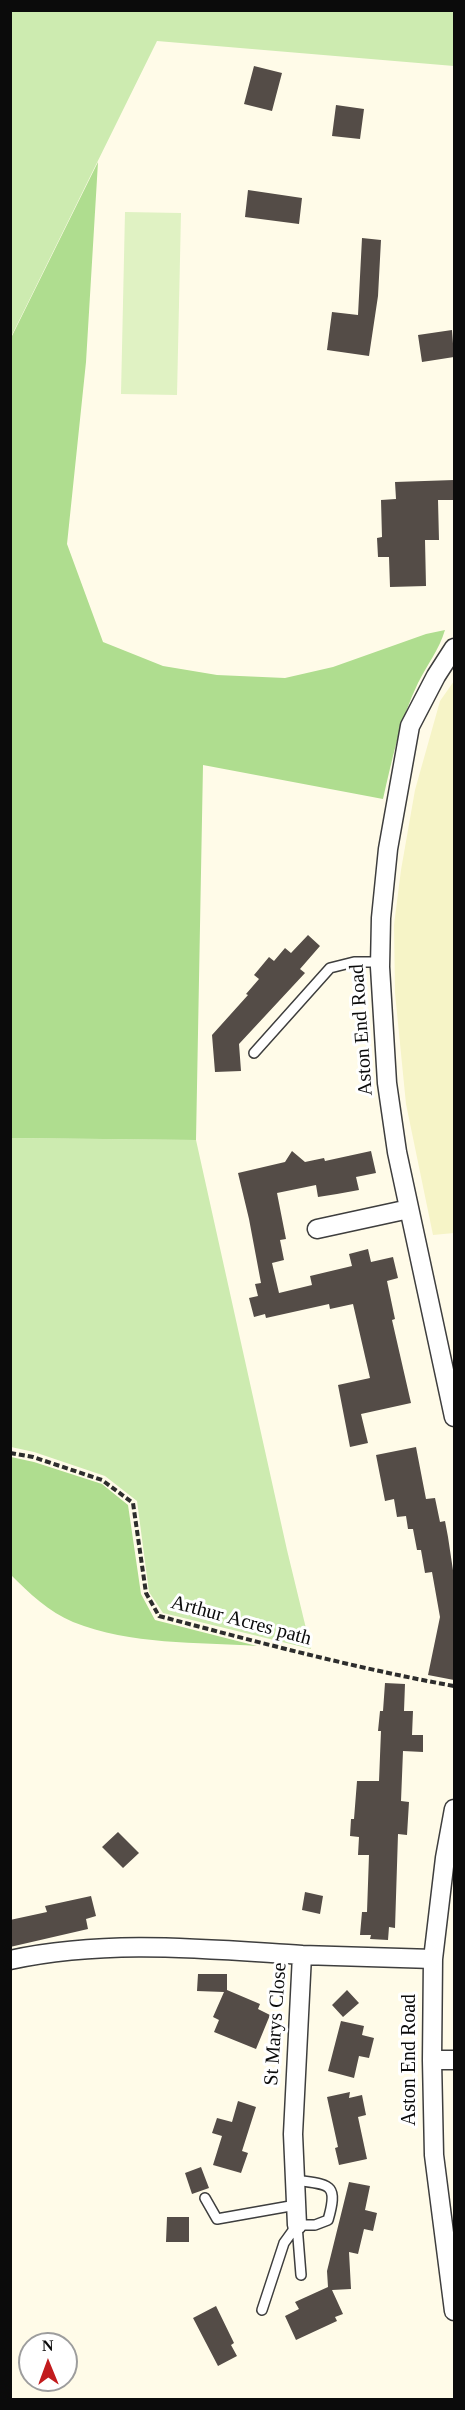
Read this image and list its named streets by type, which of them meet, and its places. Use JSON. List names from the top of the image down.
{
  "streets": {
    "street": ["Aston End Road", "St Marys Close"],
    "path": ["Arthur Acres path"]
  },
  "crossings": [
    ["Aston End Road", "St Marys Close"]
  ],
  "north": "top"
}
